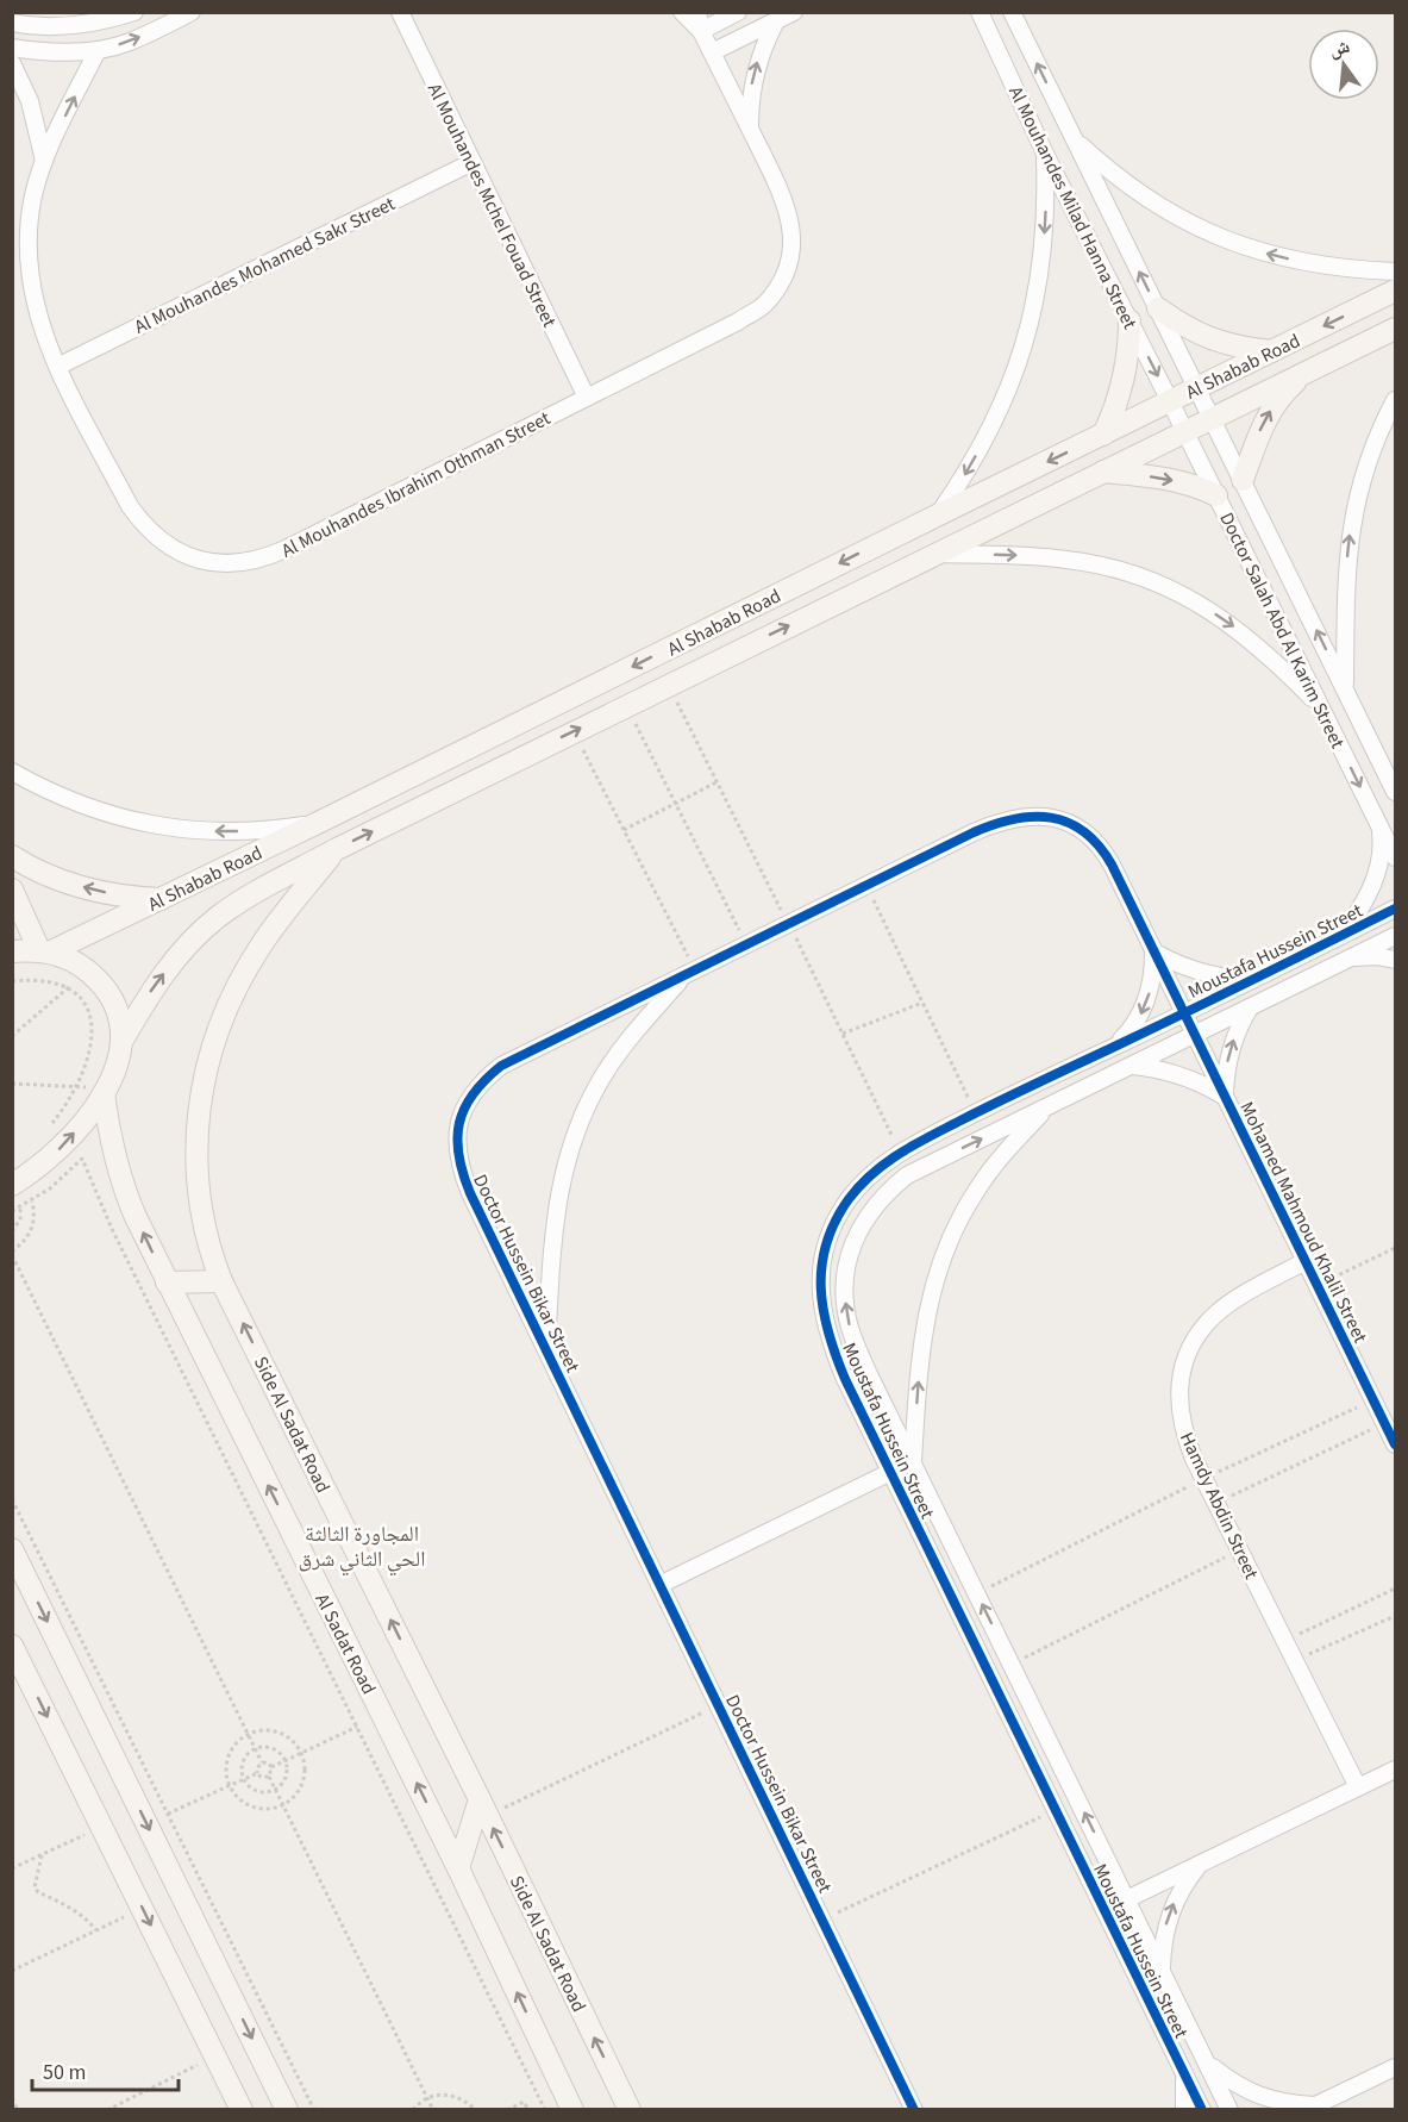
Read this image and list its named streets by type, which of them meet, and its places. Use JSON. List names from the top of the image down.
{
  "streets": {
    "main road": ["Al Shabab Road", "Side Al Sadat Road", "Al Sadat Road"],
    "street": [
      "Al Mouhandes Mchel Fouad Street",
      "Al Mouhandes Milad Hanna Street",
      "Al Mouhandes Mohamed Sakr Street",
      "Al Mouhandes Ibrahim Othman Street",
      "Doctor Salah Abd Al Karim Street",
      "Moustafa Hussein Street",
      "Mohamed Mahmoud Khalil Street",
      "Doctor Hussein Bikar Street",
      "Hamdy Abdin Street"
    ]
  },
  "crossings": [
    ["Al Mouhandes Mchel Fouad Street", "Al Mouhandes Mohamed Sakr Street"],
    ["Al Mouhandes Mchel Fouad Street", "Al Mouhandes Ibrahim Othman Street"],
    ["Al Mouhandes Milad Hanna Street", "Al Shabab Road"],
    ["Al Mouhandes Milad Hanna Street", "Doctor Salah Abd Al Karim Street"],
    ["Al Mouhandes Mohamed Sakr Street", "Al Mouhandes Ibrahim Othman Street"],
    ["Al Shabab Road", "Doctor Salah Abd Al Karim Street"],
    ["Al Shabab Road", "Side Al Sadat Road"],
    ["Moustafa Hussein Street", "Mohamed Mahmoud Khalil Street"],
    ["Moustafa Hussein Street", "Doctor Hussein Bikar Street"],
    ["Mohamed Mahmoud Khalil Street", "Doctor Hussein Bikar Street"],
    ["Mohamed Mahmoud Khalil Street", "Hamdy Abdin Street"]
  ],
  "one_way": ["Side Al Sadat Road", "Al Sadat Road"],
  "districts": ["المجاورة الثالثة الحي الثاني شرق"],
  "scale_bar": "50 m",
  "north": "top"
}
